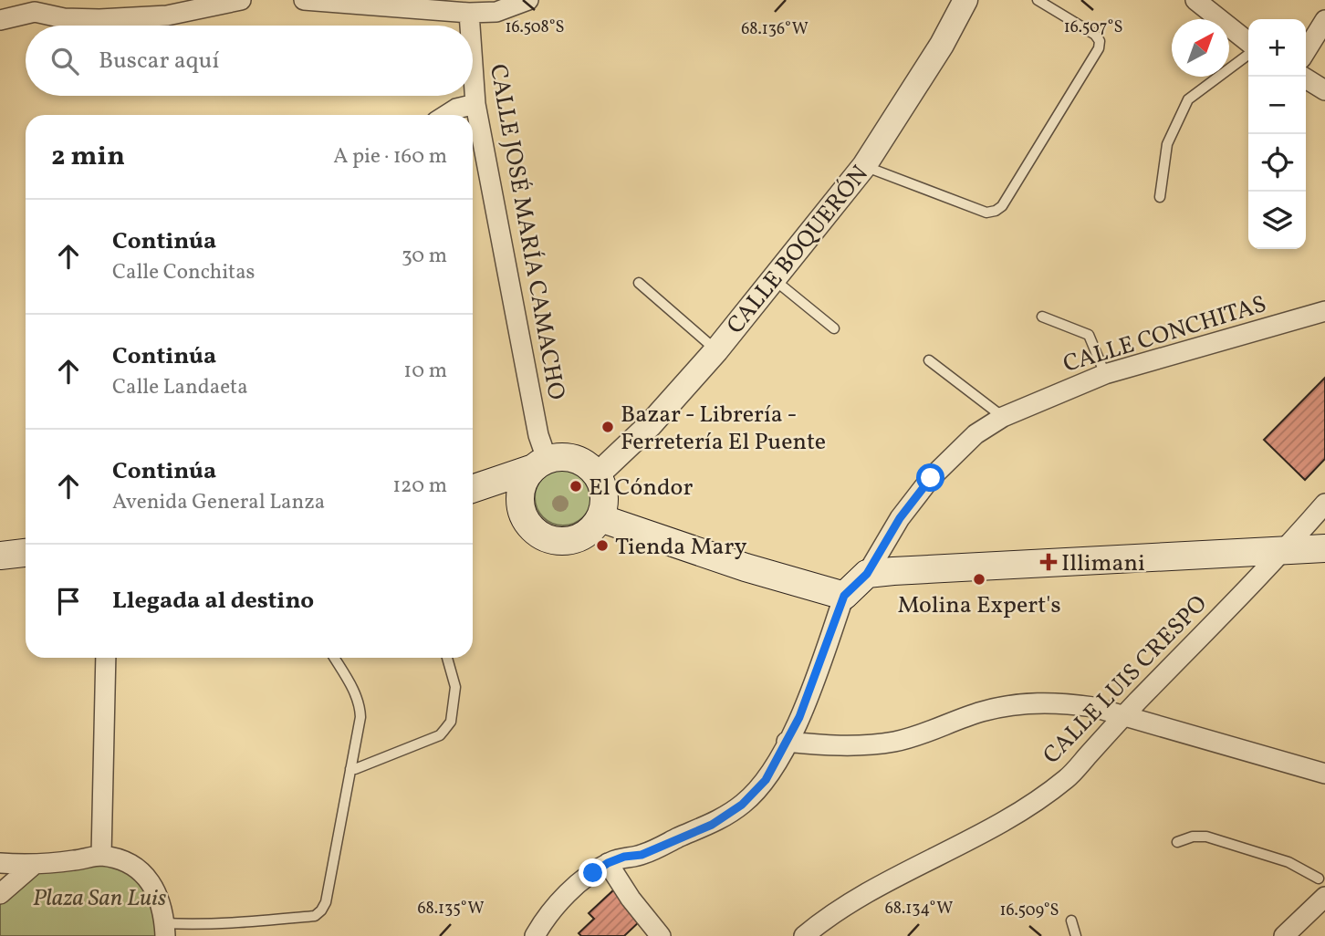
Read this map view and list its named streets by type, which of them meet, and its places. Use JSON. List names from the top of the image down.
{
  "streets": {
    "street": [
      "CALLE JOSÉ MARÍA CAMACHO",
      "CALLE BOQUERÓN",
      "CALLE CONCHITAS",
      "CALLE LUIS CRESPO"
    ]
  },
  "crossings": [
    ["CALLE JOSÉ MARÍA CAMACHO", "CALLE BOQUERÓN"]
  ],
  "parks": ["Plaza San Luis"],
  "places": {
    "other": [
      "Bazar - Librería - Ferretería El Puente",
      "El Cóndor",
      "Tienda Mary",
      "Molina Expert's"
    ],
    "health": ["Illimani"]
  },
  "north": "top right",
  "page": {
    "map_buttons": ["+", "−"],
    "search": "Buscar aquí",
    "heading": ["2 min", "A pie · 160 m"],
    "list": [
      ["Continúa", "Calle Conchitas", "30 m"],
      ["Continúa", "Calle Landaeta", "10 m"],
      ["Continúa", "Avenida General Lanza", "120 m"],
      "Llegada al destino"
    ]
  },
  "coordinates": [
    "16.508°S",
    "16.507°S",
    "68.136°W",
    "68.135°W",
    "68.134°W",
    "16.509°S"
  ]
}
